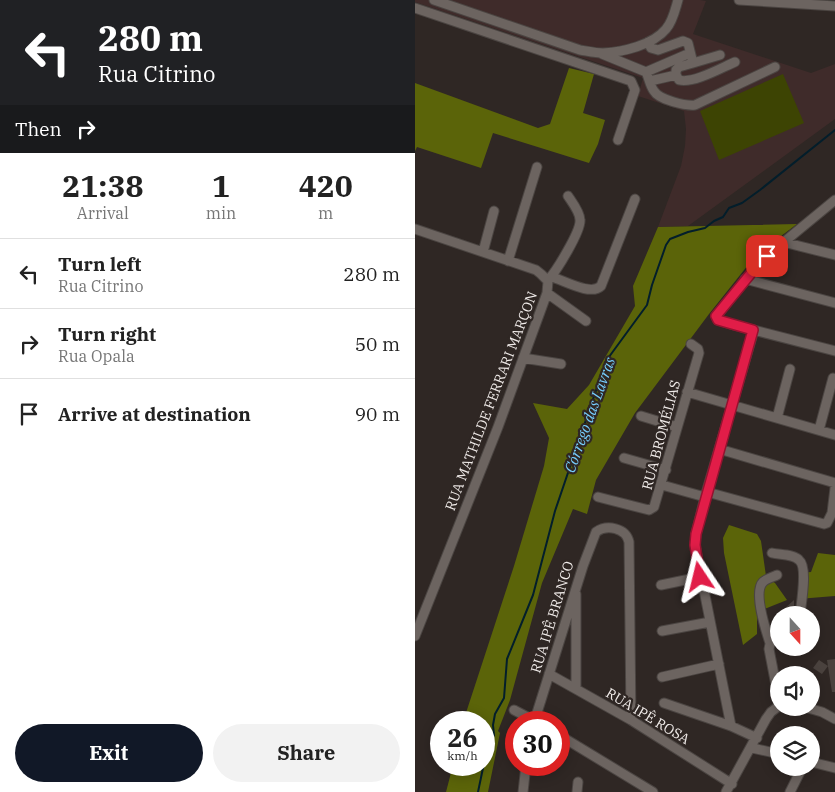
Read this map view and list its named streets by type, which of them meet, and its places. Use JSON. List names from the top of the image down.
{
  "streets": {
    "street": [
      "RUA MATHILDE FERRARI MARÇON",
      "RUA BROMÉLIAS",
      "RUA IPÊ BRANCO",
      "RUA IPÊ ROSA"
    ]
  },
  "crossings": [
    ["RUA IPÊ BRANCO", "RUA IPÊ ROSA"]
  ],
  "water": ["Córrego das Lavras"],
  "north": "bottom",
  "page": {
    "turn": ["280 m", "Rua Citrino"],
    "then": "Then",
    "eta": [
      "21:38",
      "Arrival",
      "1",
      "min",
      "420",
      "m"
    ],
    "list": [
      {
        "name": "Turn left",
        "note": "Rua Citrino",
        "value": "280 m"
      },
      {
        "name": "Turn right",
        "note": "Rua Opala",
        "value": "50 m"
      },
      {
        "name": "Arrive at destination",
        "value": "90 m"
      }
    ],
    "speed": "26 km/h",
    "limit": "30",
    "buttons": ["Exit", "Share"]
  }
}
